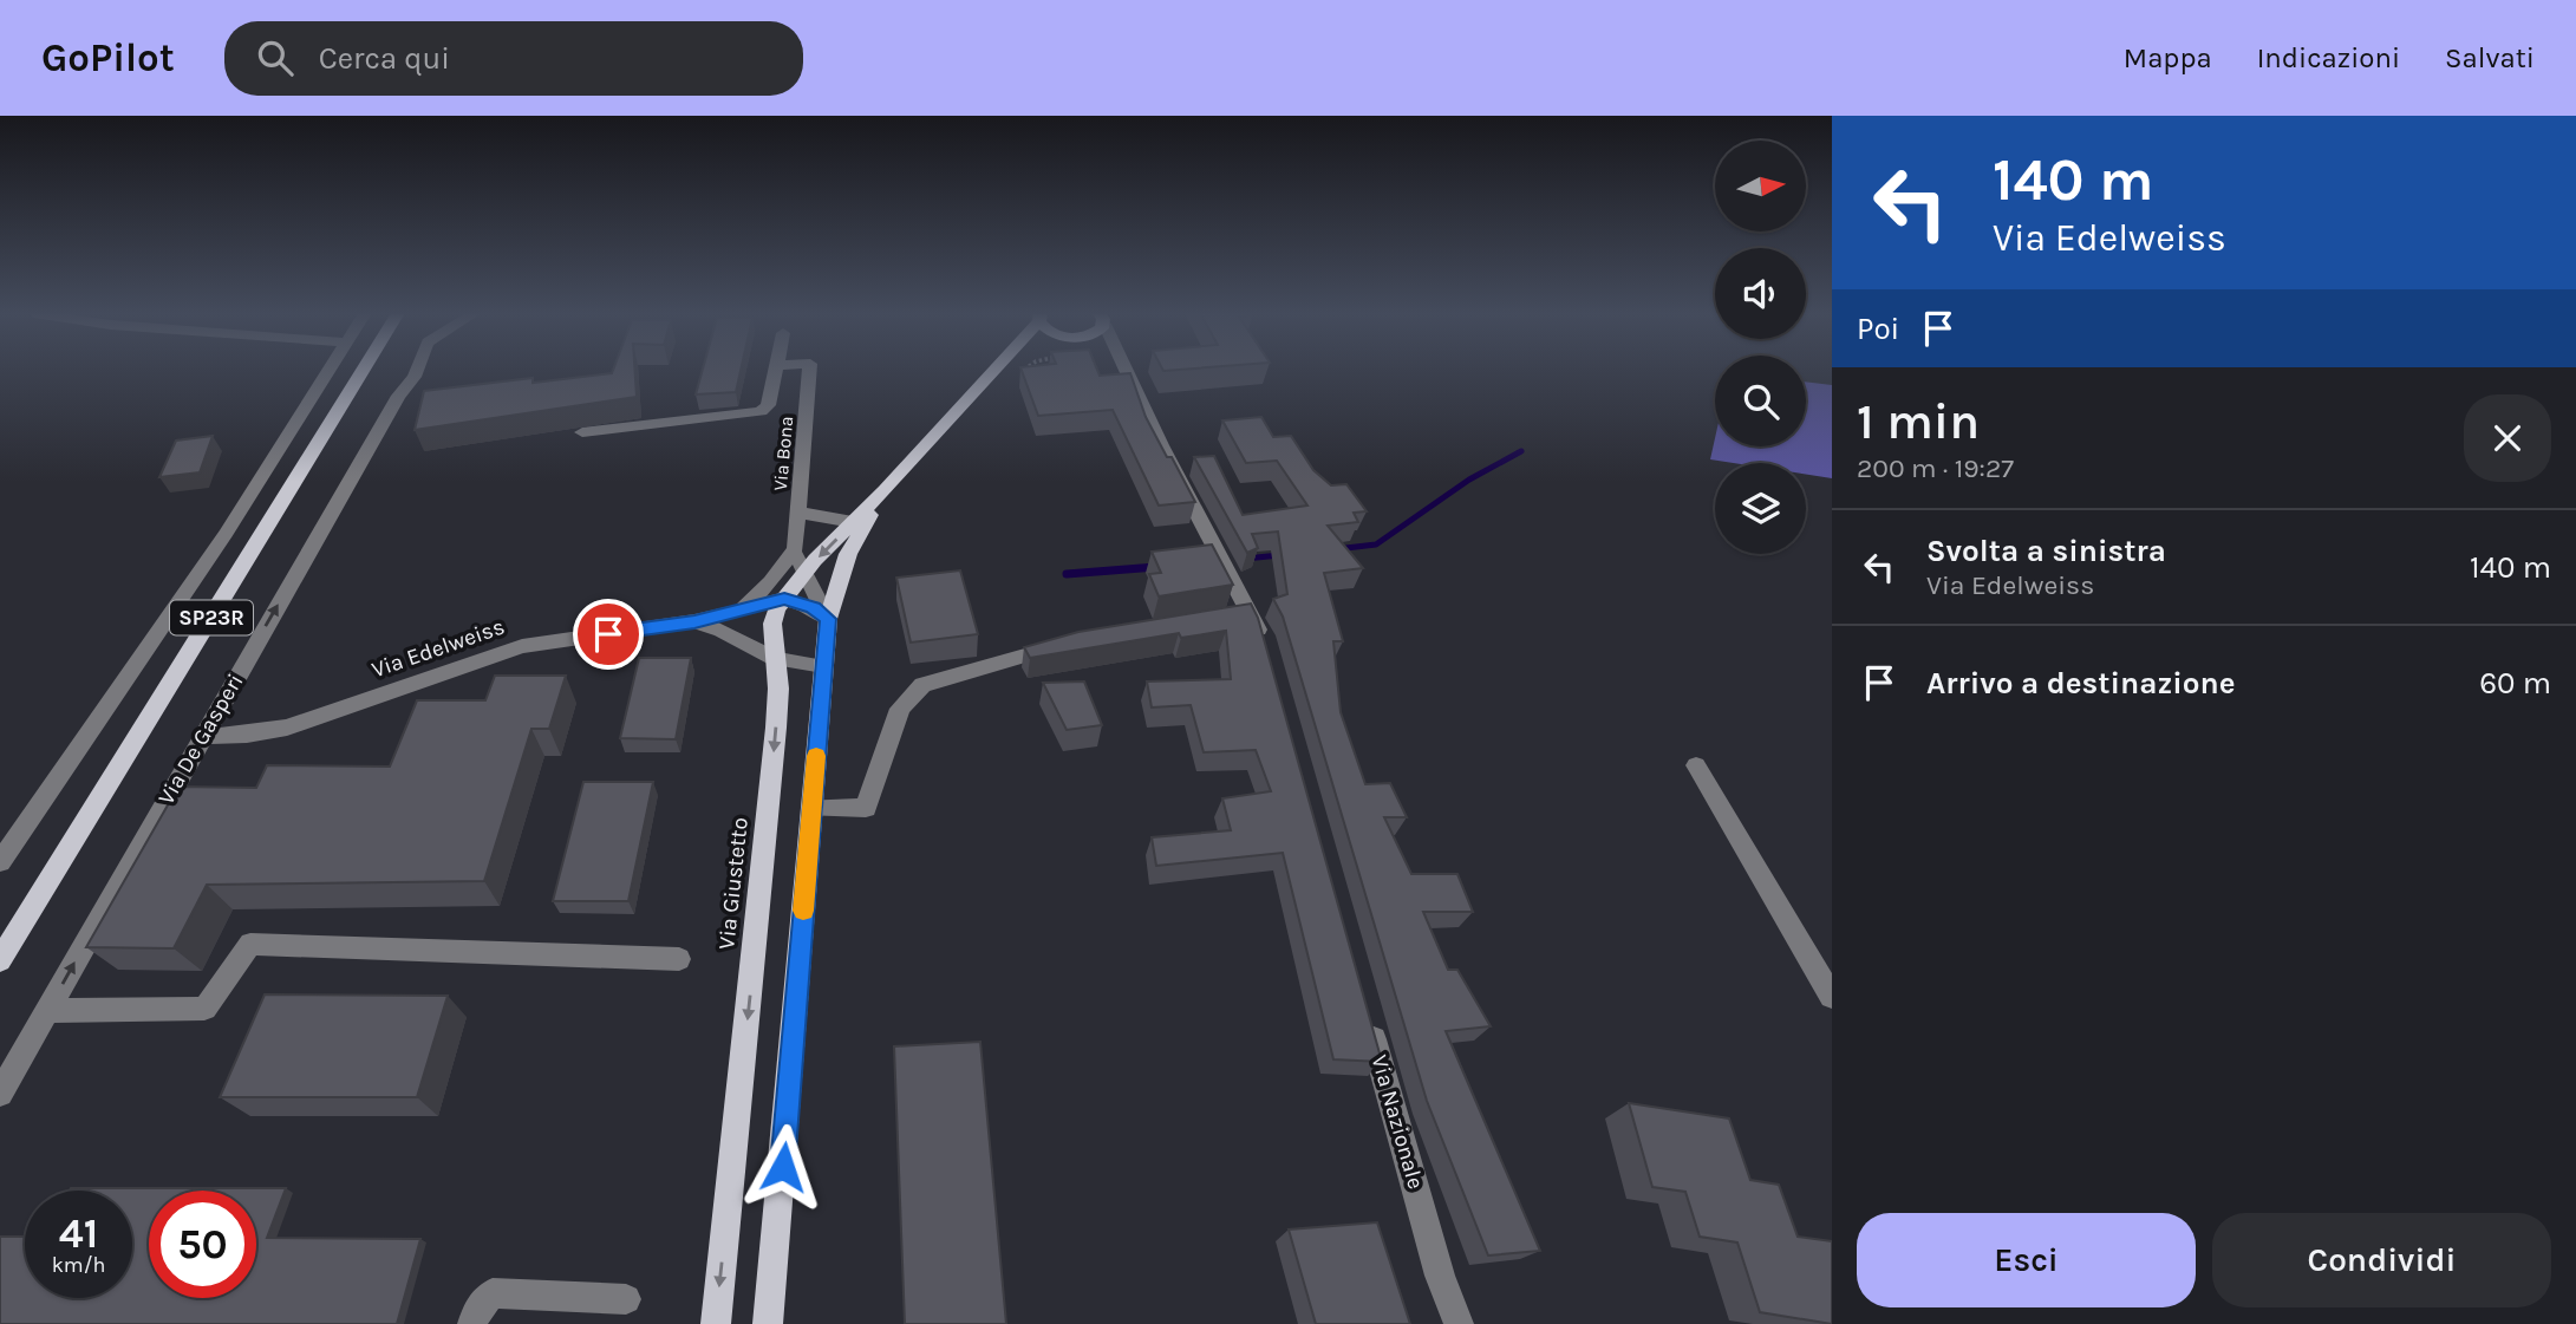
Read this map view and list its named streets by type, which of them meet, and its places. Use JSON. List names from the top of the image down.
{
  "streets": {
    "main road": ["SP23R", "Via Giustetto"],
    "street": [
      "Via Bona",
      "Via Edelweiss",
      "Via De Gasperi",
      "Via Nazionale"
    ]
  },
  "crossings": [
    ["Via Edelweiss", "Via De Gasperi"],
    ["Via Edelweiss", "Via Giustetto"]
  ],
  "north": "right",
  "page": {
    "header": "GoPilot",
    "search": "Cerca qui",
    "nav": ["Mappa", "Indicazioni", "Salvati"],
    "turn": ["140 m", "Via Edelweiss"],
    "then": "Poi",
    "heading": ["1 min", "200 m · 19:27"],
    "list": [
      {
        "name": "Svolta a sinistra",
        "note": "Via Edelweiss",
        "value": "140 m"
      },
      {
        "name": "Arrivo a destinazione",
        "value": "60 m"
      }
    ],
    "speed": "41 km/h",
    "limit": "50",
    "buttons": ["Esci", "Condividi"]
  }
}
